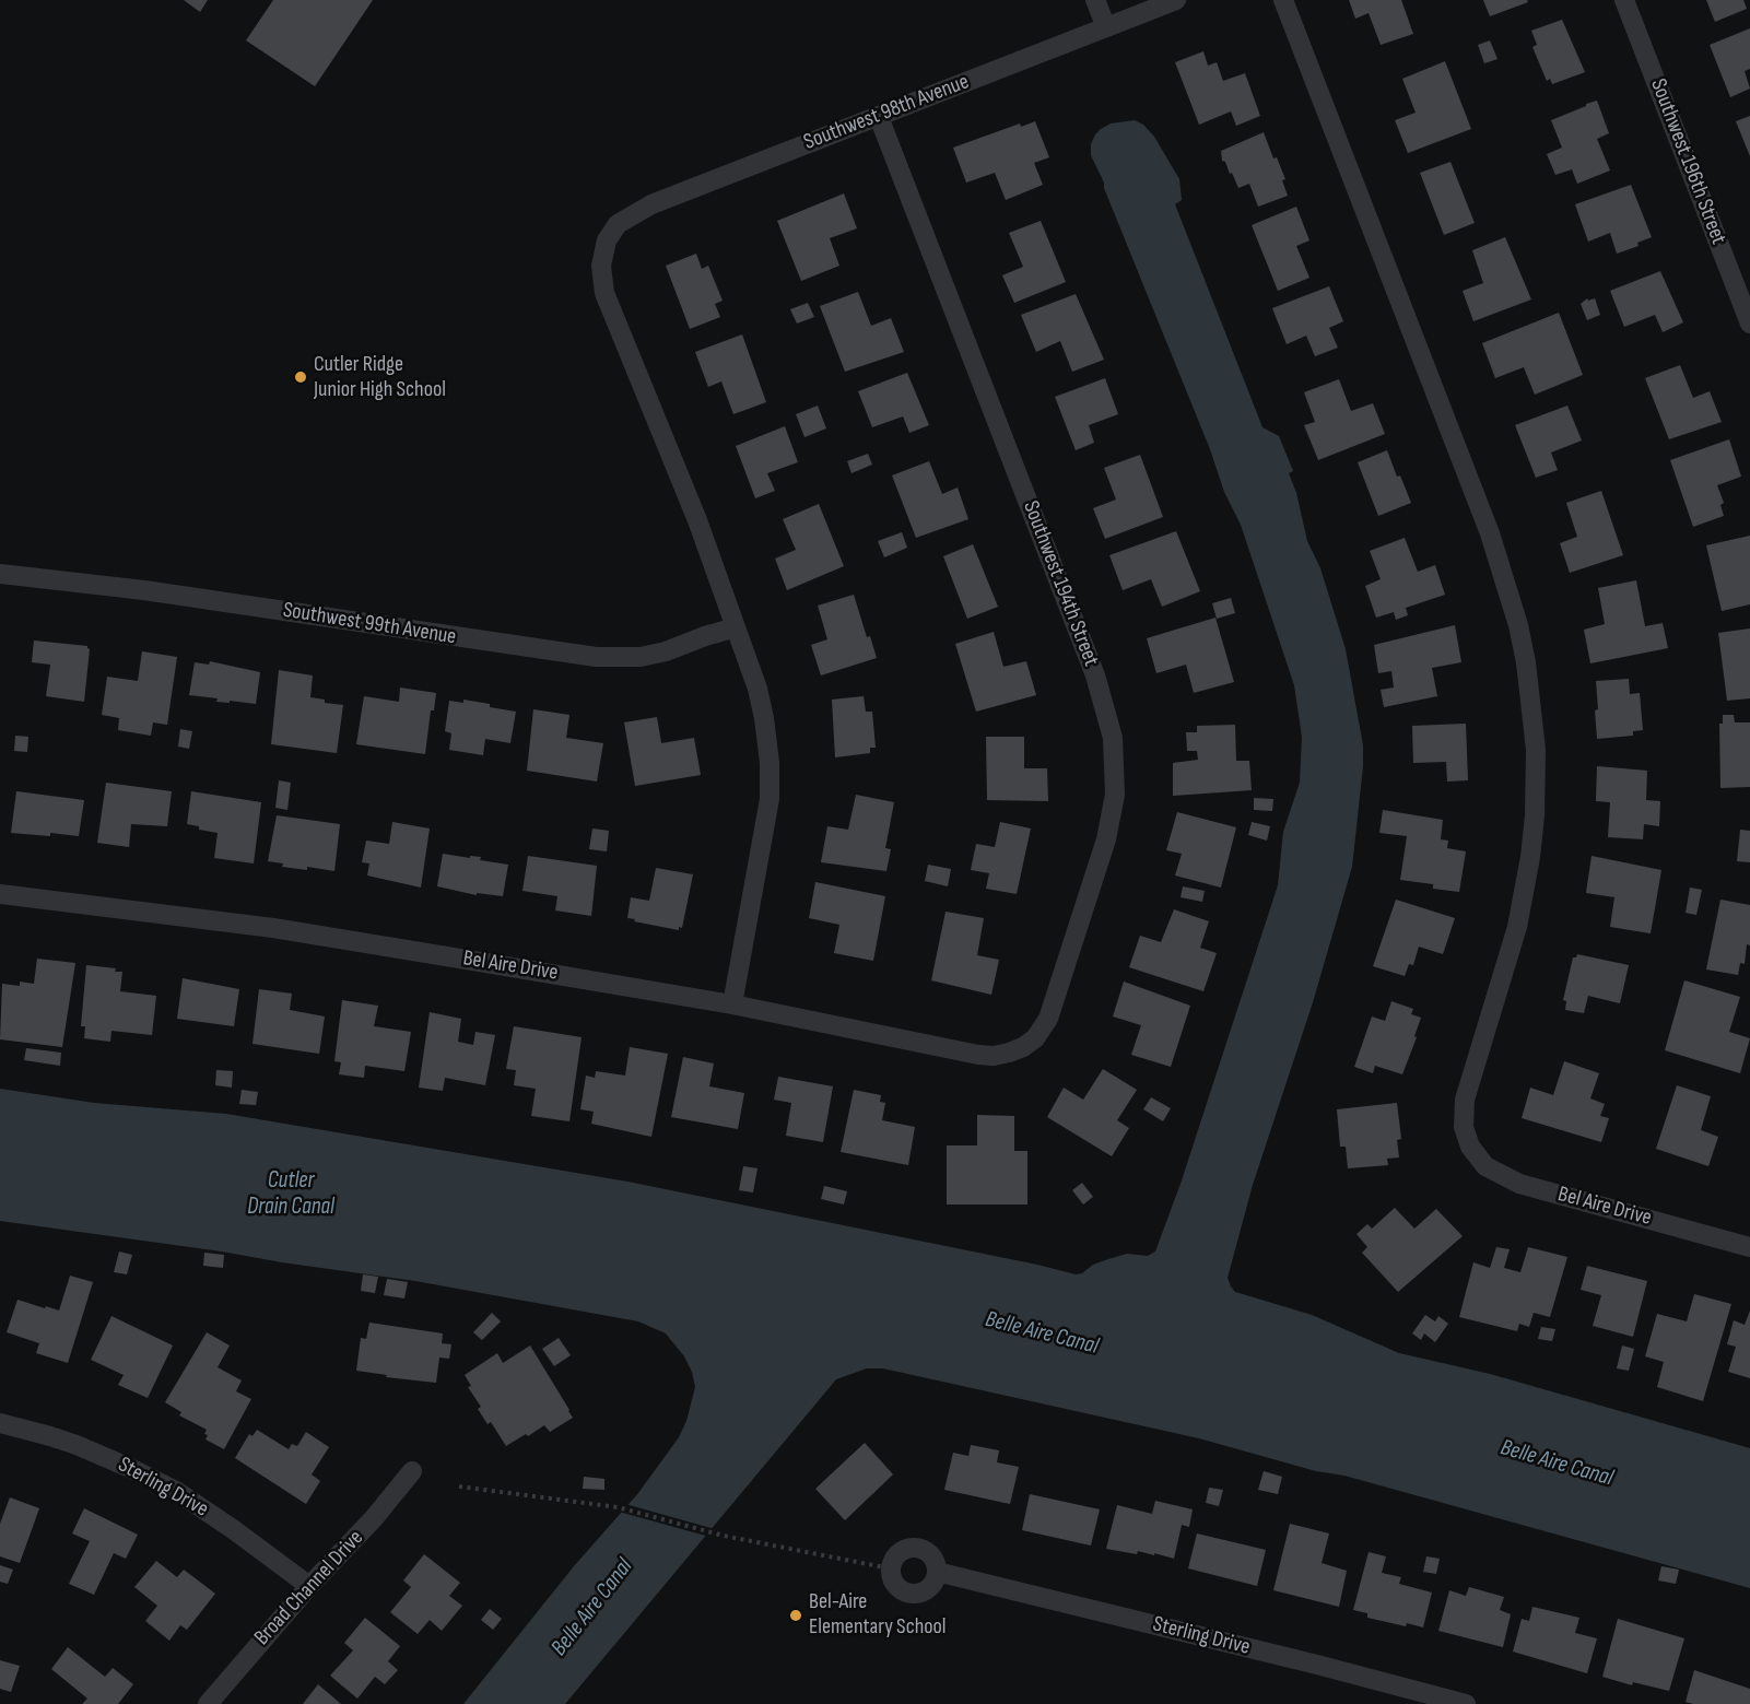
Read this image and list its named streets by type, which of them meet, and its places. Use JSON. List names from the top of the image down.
{
  "streets": {
    "street": [
      "Southwest 98th Avenue",
      "Southwest 196th Street",
      "Southwest 194th Street",
      "Southwest 99th Avenue",
      "Bel Aire Drive",
      "Sterling Drive",
      "Broad Channel Drive"
    ]
  },
  "crossings": [
    ["Southwest 98th Avenue", "Southwest 194th Street"],
    ["Southwest 98th Avenue", "Southwest 99th Avenue"],
    ["Southwest 194th Street", "Bel Aire Drive"],
    ["Sterling Drive", "Broad Channel Drive"]
  ],
  "water": ["Cutler Drain Canal", "Belle Aire Canal"],
  "places": ["Cutler Ridge Junior High School", "Bel-Aire Elementary School"]
}
